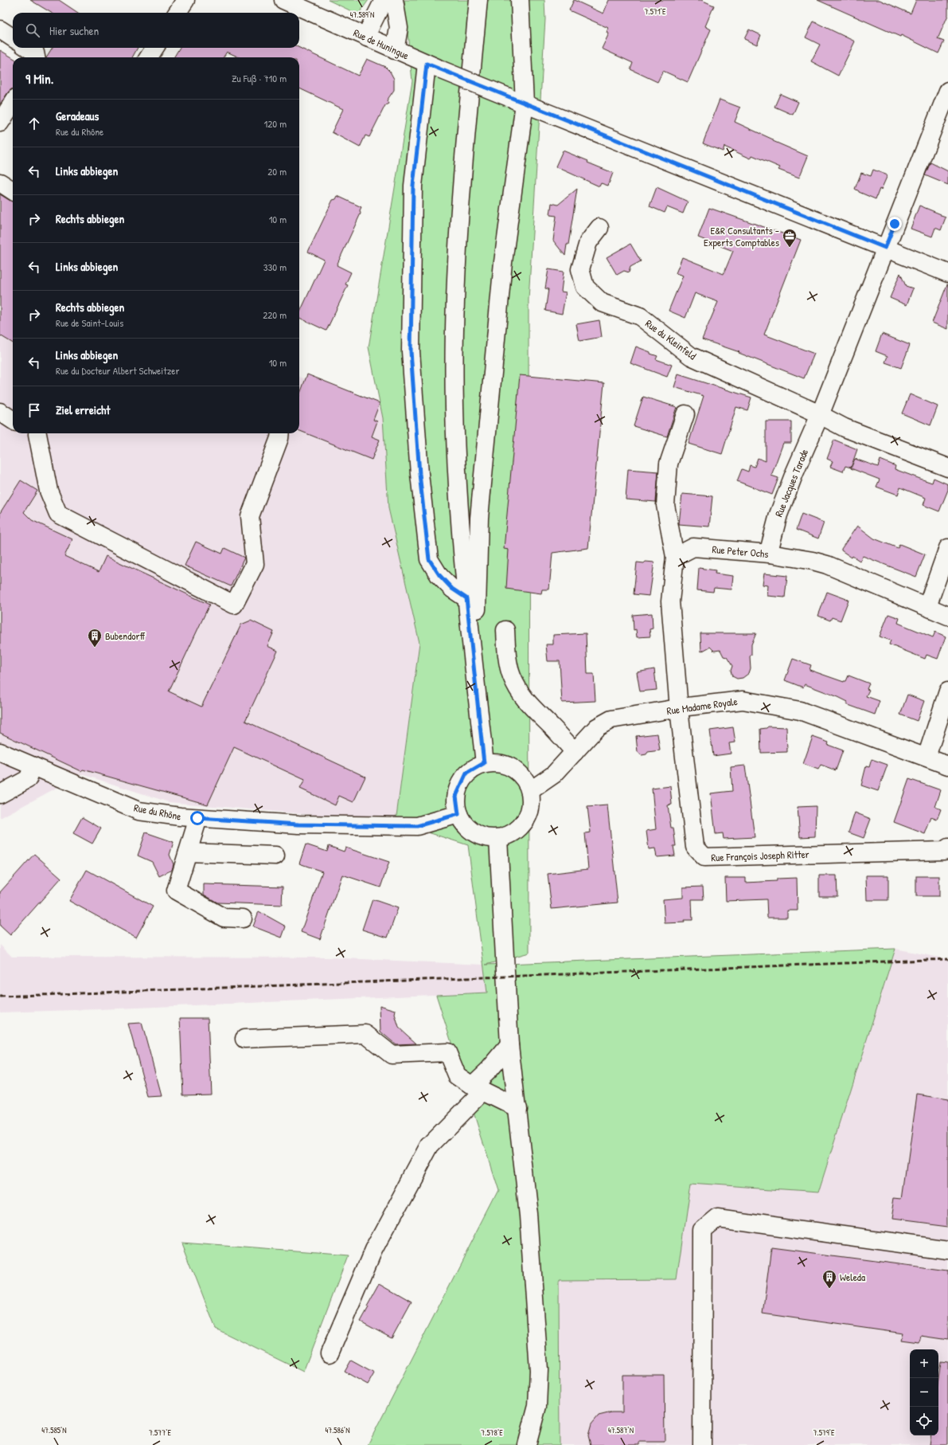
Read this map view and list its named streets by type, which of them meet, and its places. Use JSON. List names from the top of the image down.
{
  "streets": {
    "main road": [
      "Rue de Huningue",
      "Rue du Kleinfeld",
      "Rue Jacques Tarade",
      "Rue Peter Ochs",
      "Rue Madame Royale",
      "Rue du Rhône",
      "Rue François Joseph Ritter"
    ]
  },
  "crossings": [
    ["Rue du Kleinfeld", "Rue Jacques Tarade"],
    ["Rue Jacques Tarade", "Rue Peter Ochs"],
    ["Rue Madame Royale", "Rue du Rhône"],
    ["Rue Madame Royale", "Rue François Joseph Ritter"]
  ],
  "places": {
    "office": ["E&R Consultants - Experts Comptables"],
    "building": ["Bubendorff", "Weleda"]
  },
  "page": {
    "search": "Hier suchen",
    "heading": ["9 Min.", "Zu Fuß · 710 m"],
    "list": [
      ["Geradeaus", "Rue du Rhône", "120 m"],
      ["Links abbiegen", "20 m"],
      ["Rechts abbiegen", "10 m"],
      ["Links abbiegen", "330 m"],
      ["Rechts abbiegen", "Rue de Saint-Louis", "220 m"],
      ["Links abbiegen", "Rue du Docteur Albert Schweitzer", "10 m"],
      "Ziel erreicht"
    ],
    "map_buttons": ["+", "−"]
  },
  "coordinates": [
    "7.571°E",
    "47.589°N",
    "47.585°N",
    "47.586°N",
    "47.587°N",
    "7.577°E",
    "7.578°E",
    "7.579°E"
  ]
}
